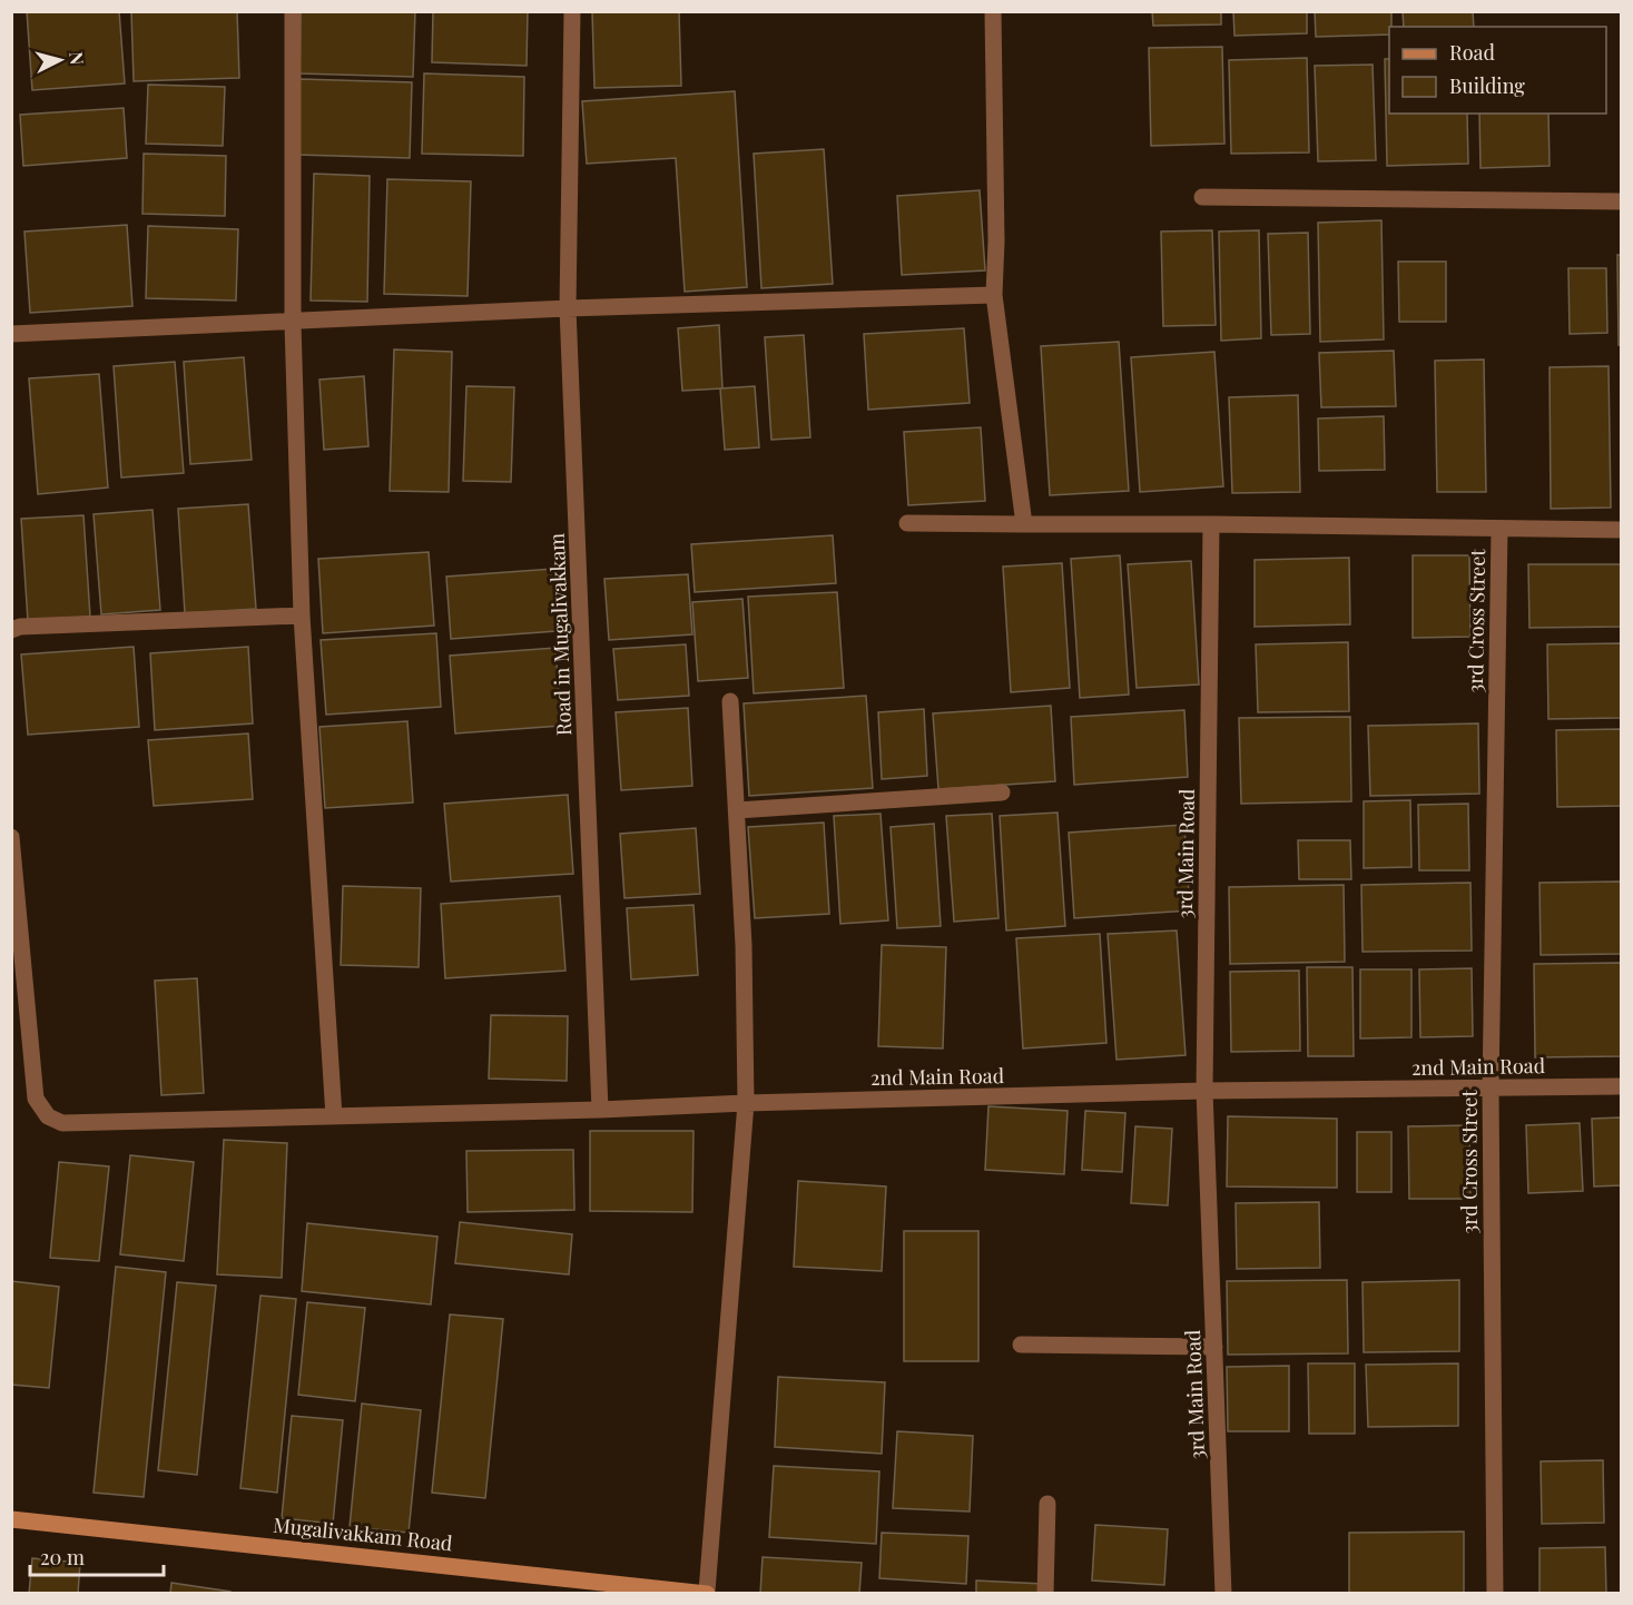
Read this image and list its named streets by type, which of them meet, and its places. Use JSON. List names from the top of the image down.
{
  "streets": {
    "street": [
      "3rd Cross Street",
      "Road in Mugalivakkam",
      "3rd Main Road",
      "2nd Main Road",
      "Mugalivakkam Road"
    ]
  },
  "crossings": [
    ["3rd Cross Street", "2nd Main Road"],
    ["3rd Main Road", "2nd Main Road"]
  ],
  "legend": ["Road", "Building"],
  "scale_bar": "20 m",
  "north": "right"
}
